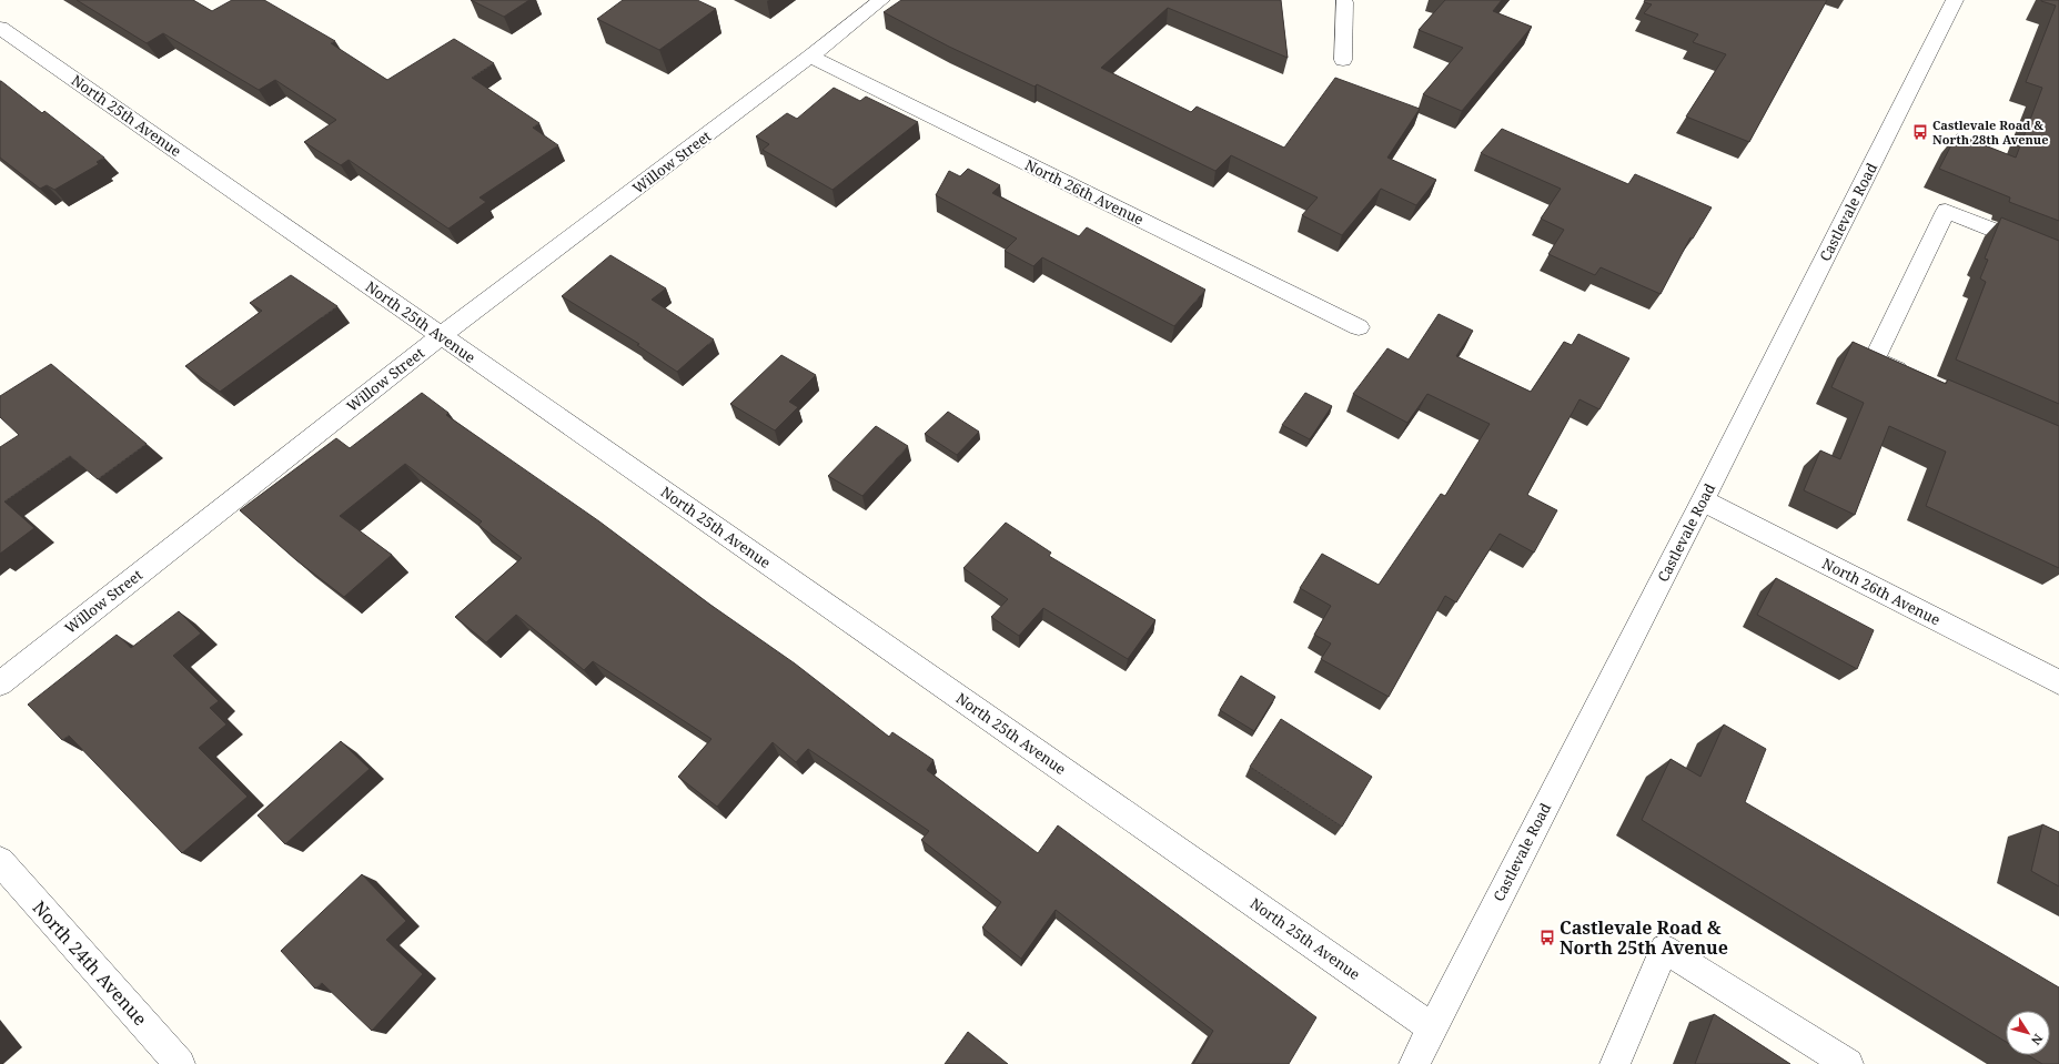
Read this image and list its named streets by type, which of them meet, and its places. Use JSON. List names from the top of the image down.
{
  "streets": {
    "street": [
      "North 25th Avenue",
      "Willow Street",
      "North 26th Avenue",
      "Castlevale Road",
      "North 24th Avenue"
    ]
  },
  "crossings": [
    ["North 25th Avenue", "Willow Street"],
    ["North 25th Avenue", "Castlevale Road"],
    ["Willow Street", "North 26th Avenue"],
    ["North 26th Avenue", "Castlevale Road"]
  ],
  "places": {
    "bus stop": ["Castlevale Road & North 28th Avenue", "Castlevale Road & North 25th Avenue"]
  },
  "north": "bottom right"
}
